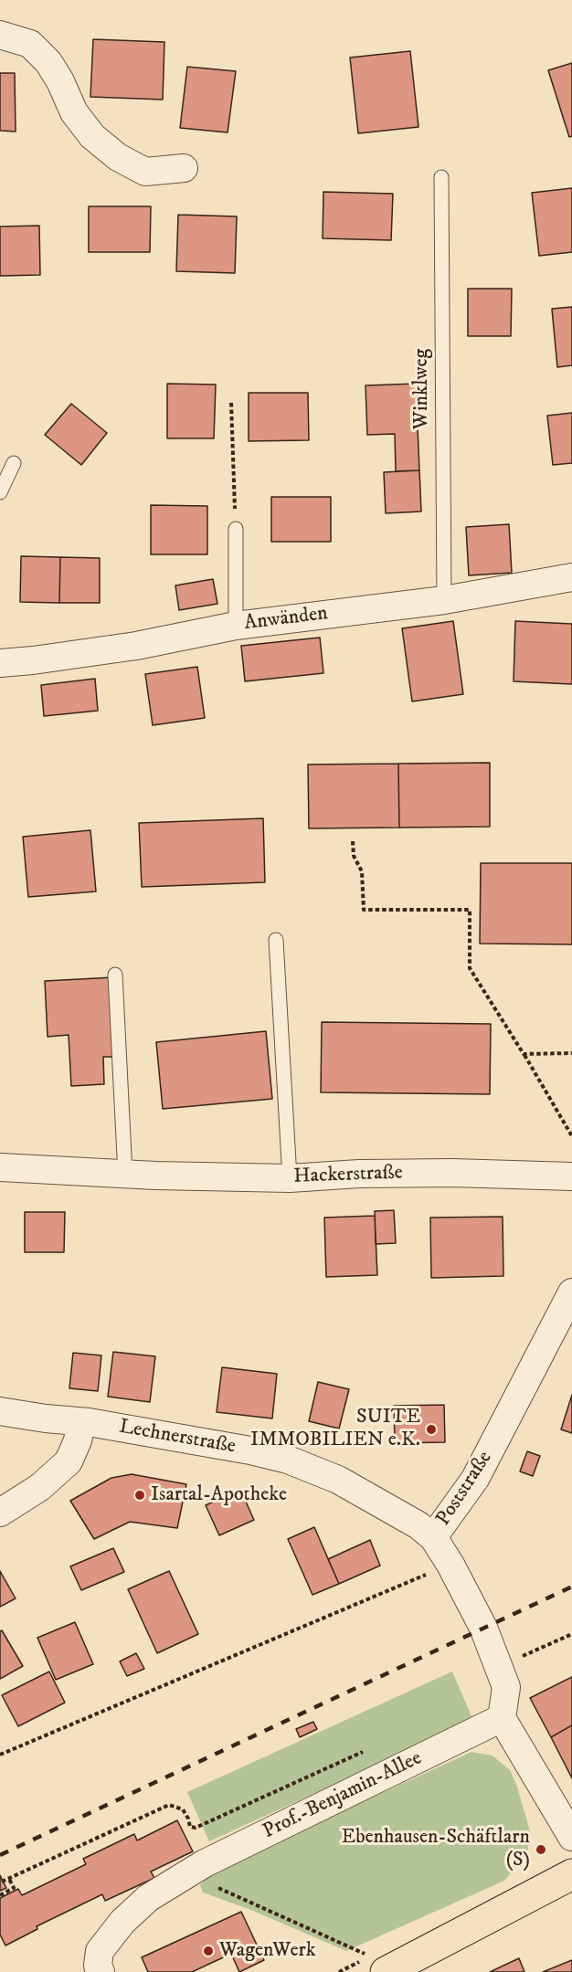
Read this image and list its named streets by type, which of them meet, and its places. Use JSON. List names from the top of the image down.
{
  "streets": {
    "street": [
      "Anwänden",
      "Hackerstraße",
      "Lechnerstraße",
      "Poststraße",
      "Prof.-Benjamin-Allee"
    ],
    "lane": ["Winklweg"]
  },
  "crossings": [
    ["Winklweg", "Anwänden"],
    ["Lechnerstraße", "Poststraße"],
    ["Poststraße", "Prof.-Benjamin-Allee"]
  ],
  "places": [
    "SUITE IMMOBILIEN e.K.",
    "Isartal-Apotheke",
    "Ebenhausen-Schäftlarn (S)",
    "WagenWerk"
  ]
}
